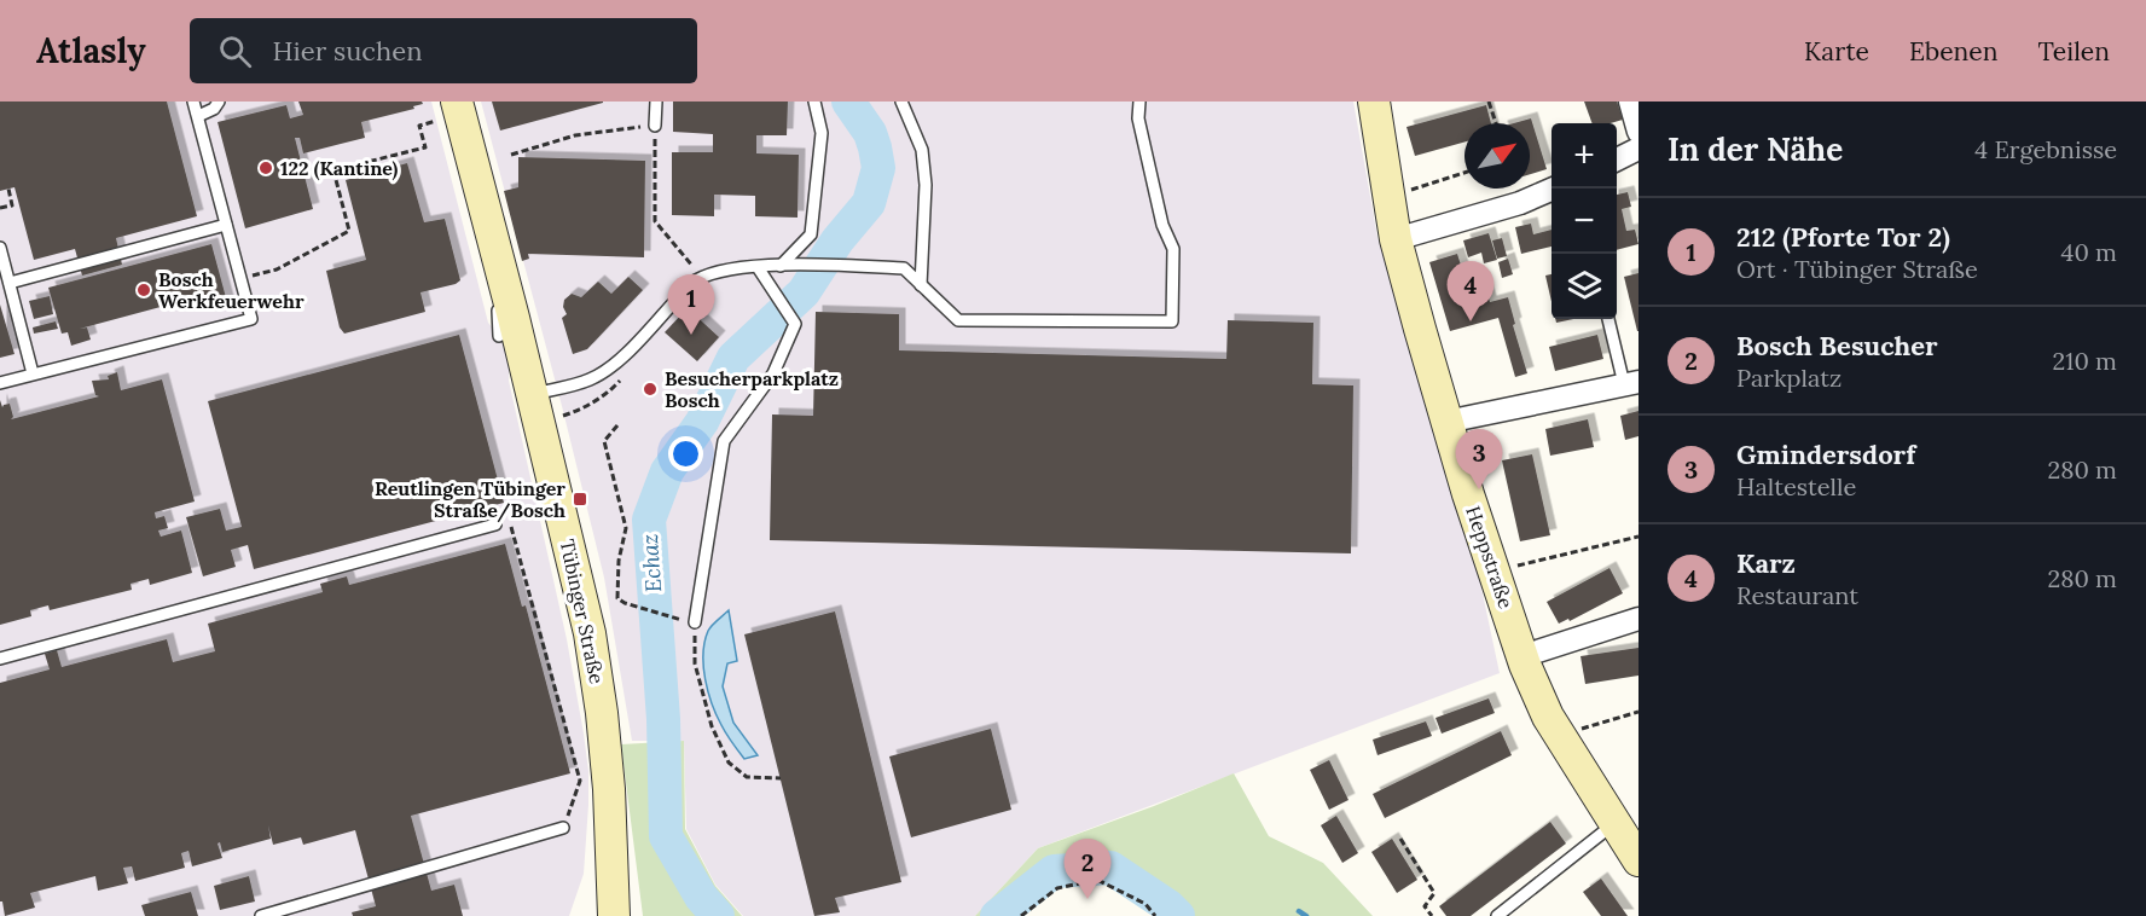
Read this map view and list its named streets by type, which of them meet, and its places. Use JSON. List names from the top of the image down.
{
  "streets": {
    "street": ["Heppstraße", "Tübinger Straße"]
  },
  "water": ["Echaz"],
  "places": {
    "other": ["122 (Kantine)", "Bosch Werkfeuerwehr", "Besucherparkplatz Bosch"],
    "transit": ["Reutlingen Tübinger Straße/Bosch"]
  },
  "north": "top right",
  "page": {
    "header": "Atlasly",
    "search": "Hier suchen",
    "nav": ["Karte", "Ebenen", "Teilen"],
    "heading": ["In der Nähe", "4 Ergebnisse"],
    "map_buttons": ["+", "−"],
    "list": [
      {
        "mark": "1",
        "name": "212 (Pforte Tor 2)",
        "note": "Ort · Tübinger Straße",
        "value": "40 m"
      },
      {
        "mark": "2",
        "name": "Bosch Besucher",
        "note": "Parkplatz",
        "value": "210 m"
      },
      {
        "mark": "3",
        "name": "Gmindersdorf",
        "note": "Haltestelle",
        "value": "280 m"
      },
      {
        "mark": "4",
        "name": "Karz",
        "note": "Restaurant",
        "value": "280 m"
      }
    ],
    "pins": [
      "4",
      "1",
      "3",
      "2"
    ]
  }
}
